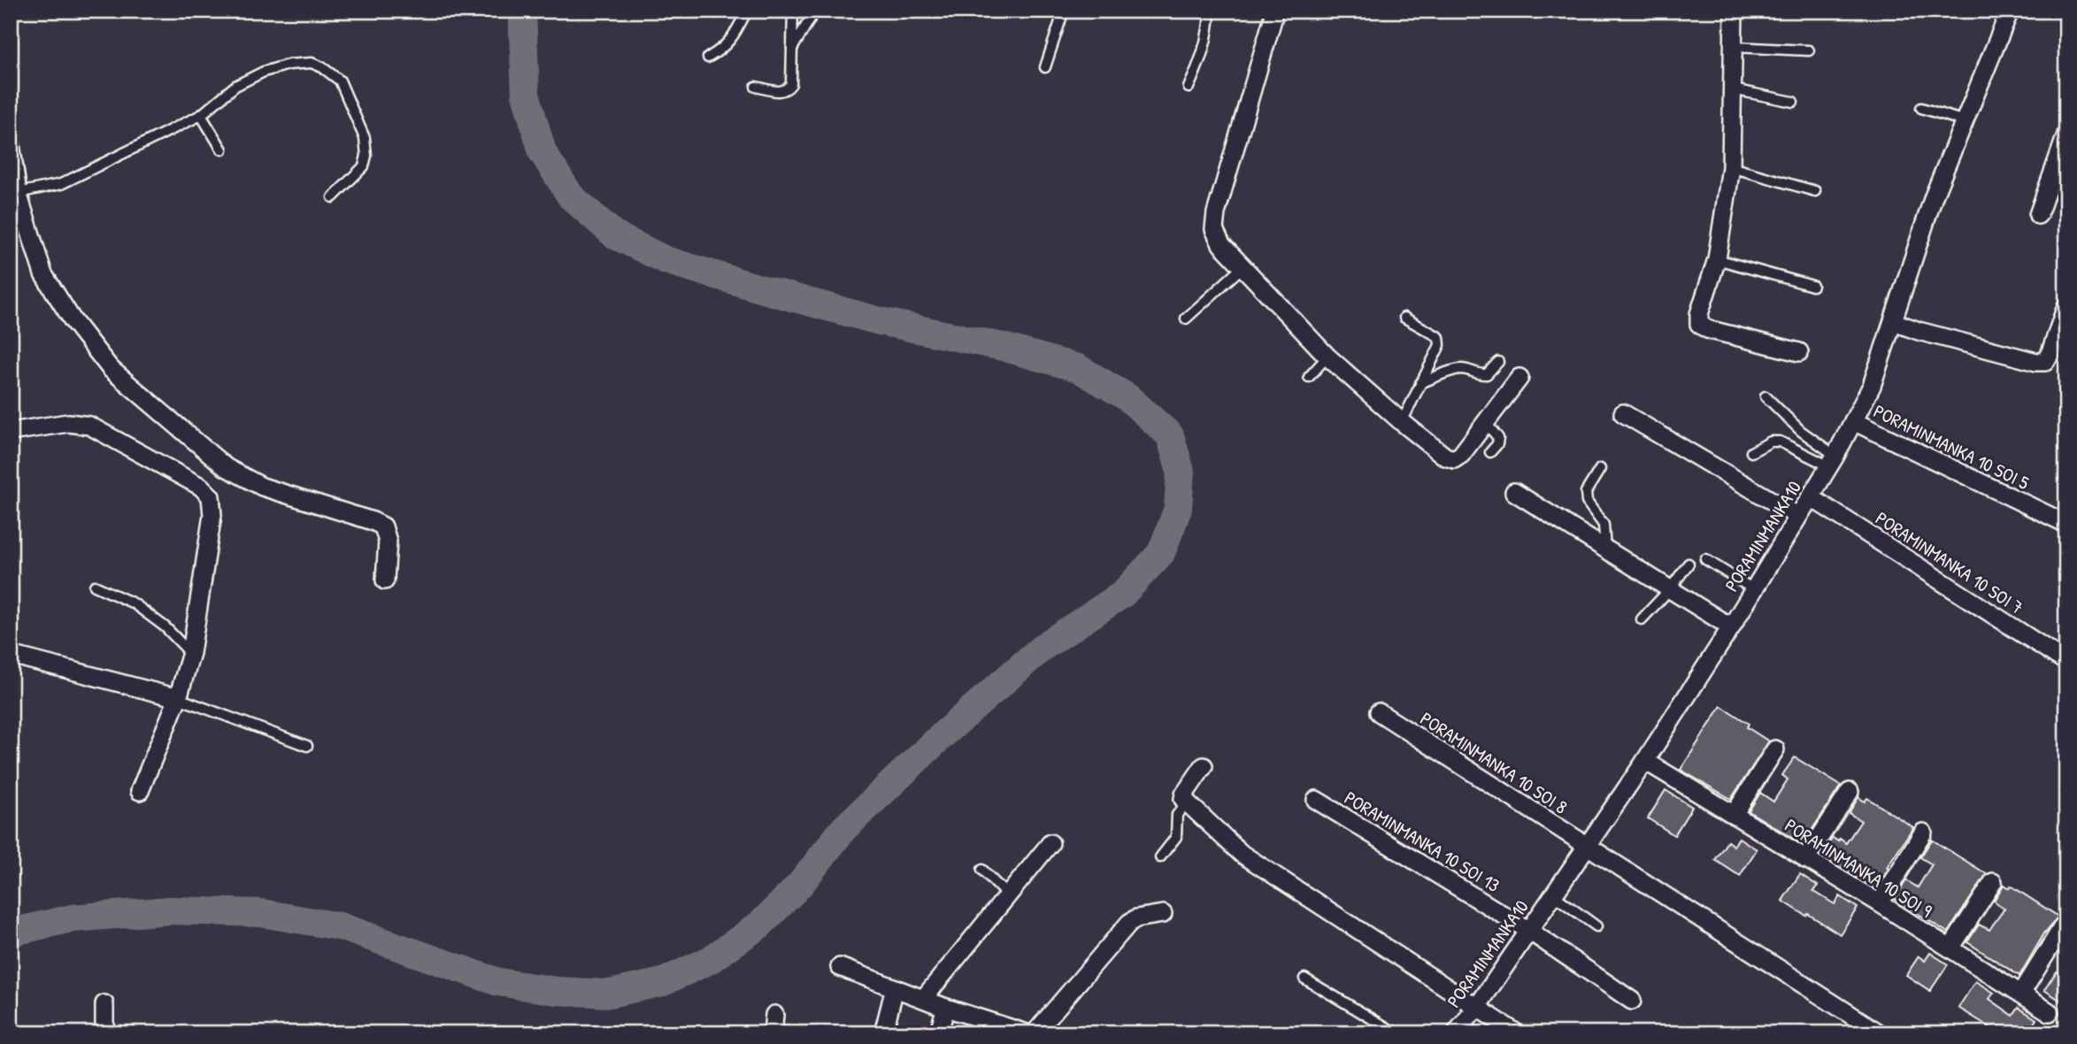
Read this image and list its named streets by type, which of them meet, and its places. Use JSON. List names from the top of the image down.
{
  "streets": {
    "street": [
      "PORAMINMANKA 10 SOI 5",
      "PORAMINMANKA10",
      "PORAMINMANKA 10 SOI 7",
      "PORAMINMANKA 10 SOI 8",
      "PORAMINMANKA 10 SOI 13",
      "PORAMINMANKA 10 SOI 9"
    ]
  },
  "crossings": [
    ["PORAMINMANKA 10 SOI 5", "PORAMINMANKA10"],
    ["PORAMINMANKA10", "PORAMINMANKA 10 SOI 7"],
    ["PORAMINMANKA10", "PORAMINMANKA 10 SOI 8"],
    ["PORAMINMANKA10", "PORAMINMANKA 10 SOI 13"],
    ["PORAMINMANKA10", "PORAMINMANKA 10 SOI 9"]
  ]
}
